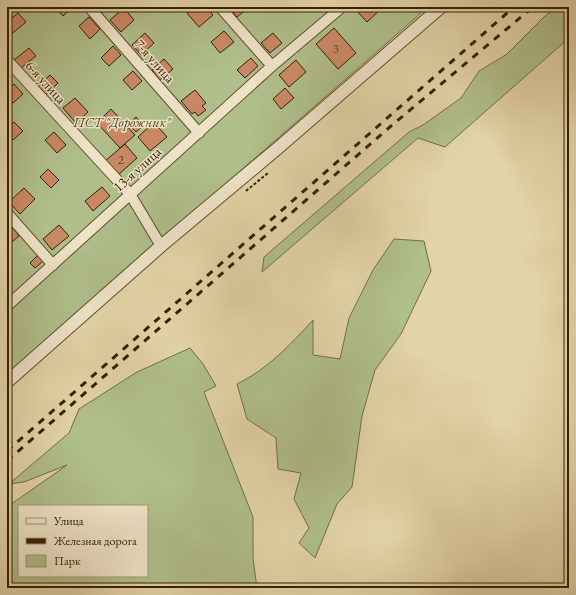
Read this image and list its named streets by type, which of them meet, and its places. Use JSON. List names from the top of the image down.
{
  "streets": {
    "street": ["7-я улица", "6-я улица", "13-я улица"]
  },
  "crossings": [
    ["7-я улица", "13-я улица"],
    ["6-я улица", "13-я улица"]
  ],
  "parks": ["ПСТ \"Дорожник\""],
  "house_numbers": ["3", "2"],
  "legend": ["Улица", "Железная дорога", "Парк"]
}
